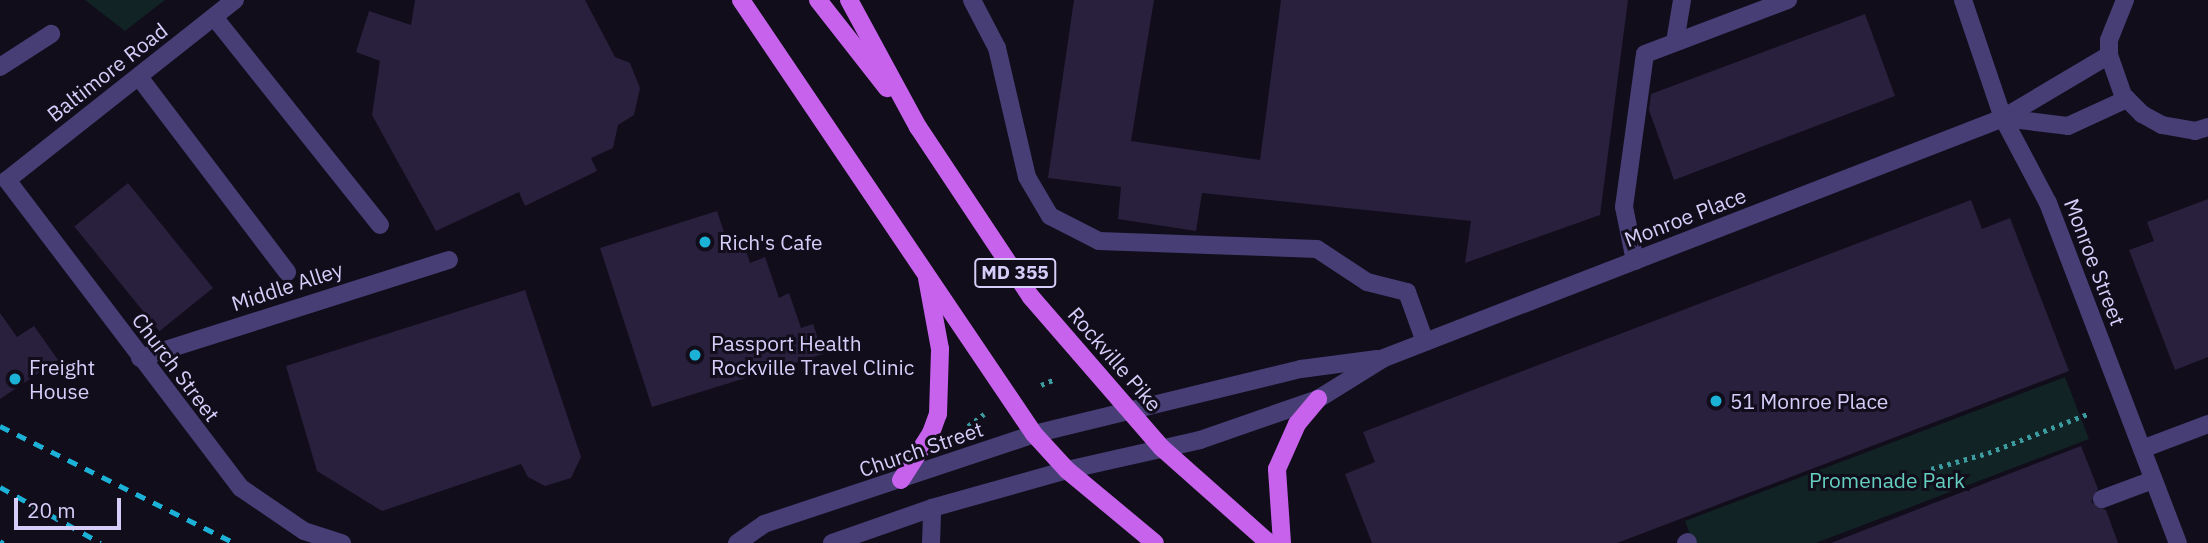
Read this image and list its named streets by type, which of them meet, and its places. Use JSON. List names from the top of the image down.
{
  "streets": {
    "main road": ["MD 355", "Rockville Pike"],
    "street": [
      "Baltimore Road",
      "Monroe Place",
      "Monroe Street",
      "Middle Alley",
      "Church Street"
    ]
  },
  "crossings": [
    ["Baltimore Road", "Church Street"],
    ["Monroe Place", "Monroe Street"],
    ["Monroe Place", "MD 355"],
    ["Monroe Place", "Rockville Pike"],
    ["Monroe Place", "Church Street"],
    ["MD 355", "Church Street"],
    ["Middle Alley", "Church Street"],
    ["Rockville Pike", "Church Street"]
  ],
  "parks": ["Promenade Park"],
  "places": [
    "Rich's Cafe",
    "Passport Health Rockville Travel Clinic",
    "Freight House",
    "51 Monroe Place"
  ],
  "scale_bar": "20 m"
}
